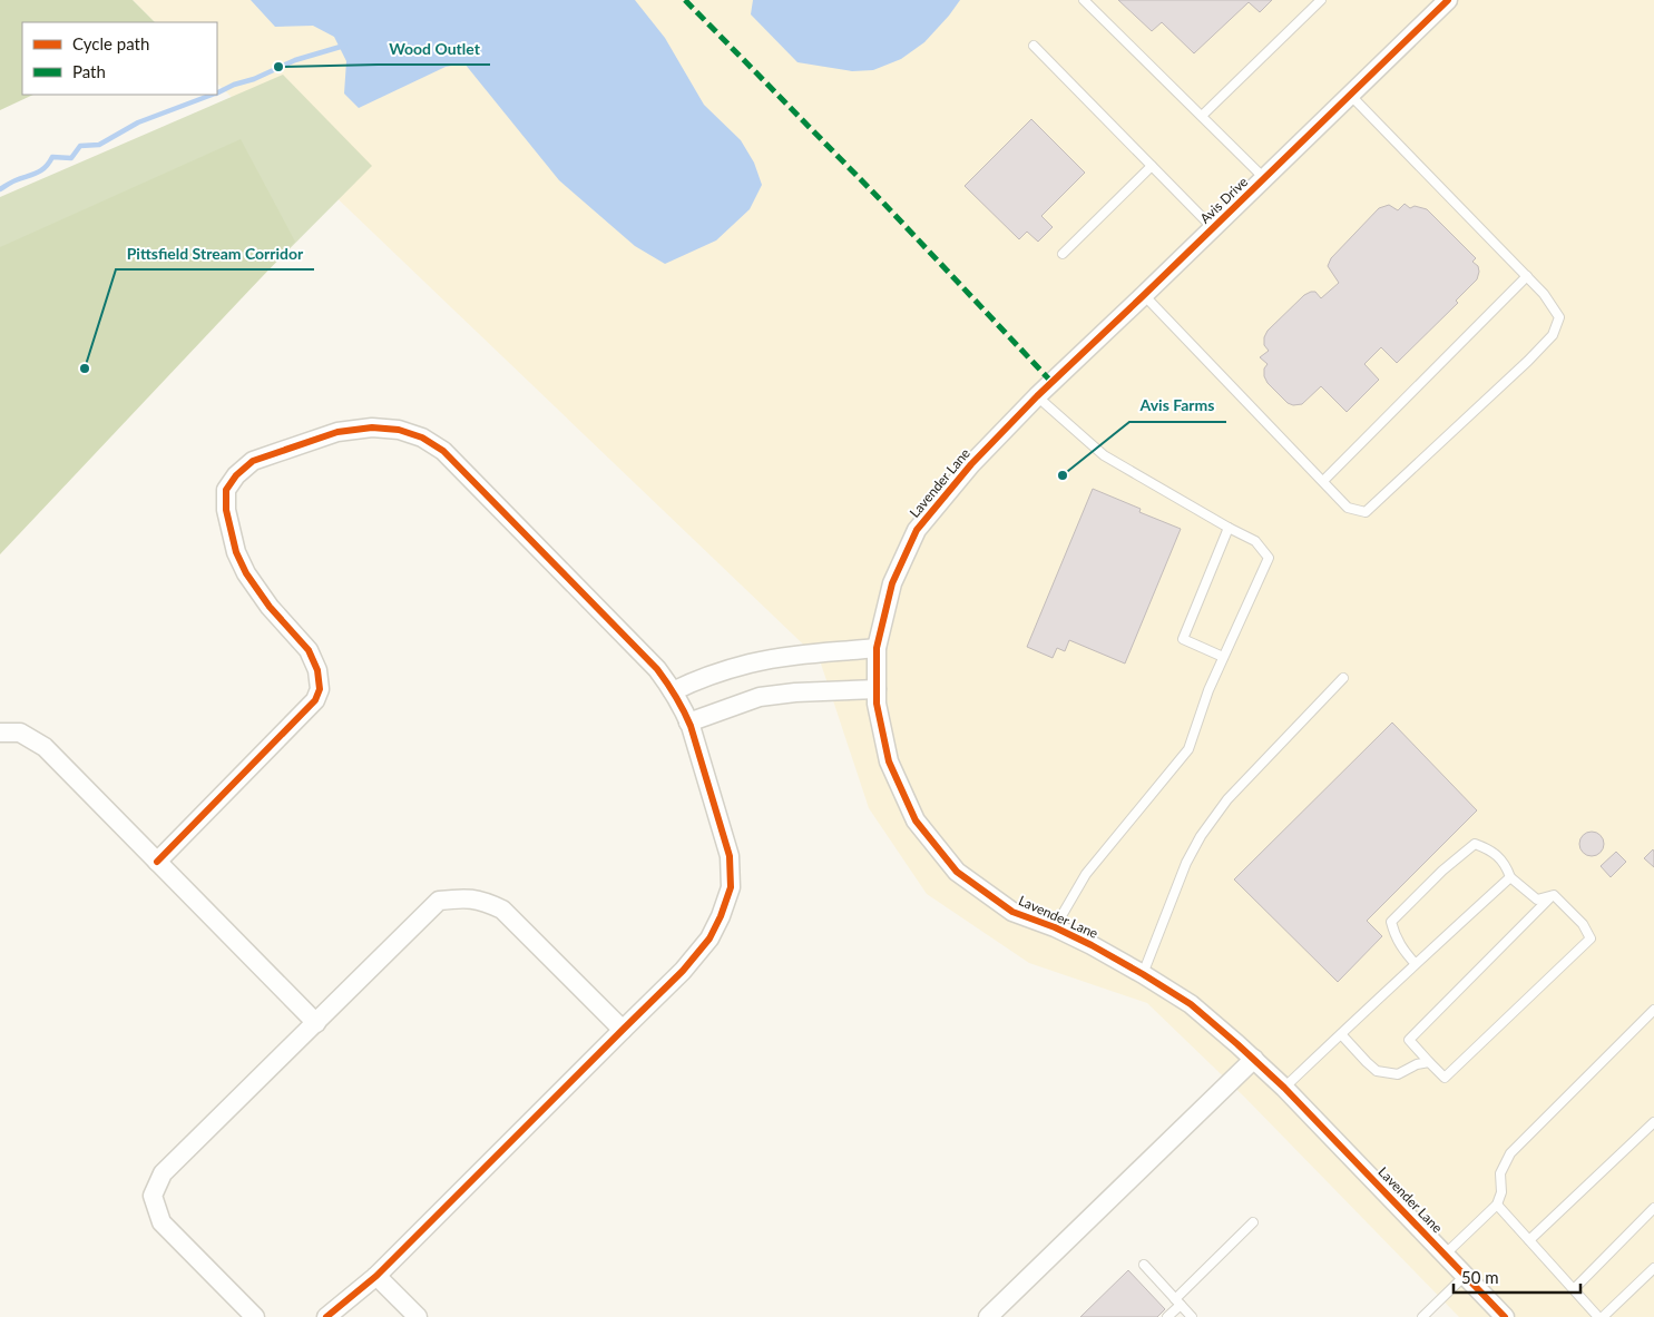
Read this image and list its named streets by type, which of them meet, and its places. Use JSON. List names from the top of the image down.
{
  "streets": {
    "street": ["Avis Drive", "Lavender Lane"]
  },
  "crossings": [
    ["Avis Drive", "Lavender Lane"]
  ],
  "places": ["Wood Outlet", "Pittsfield Stream Corridor", "Avis Farms"],
  "legend": ["Cycle path", "Path"],
  "scale_bar": "50 m"
}
